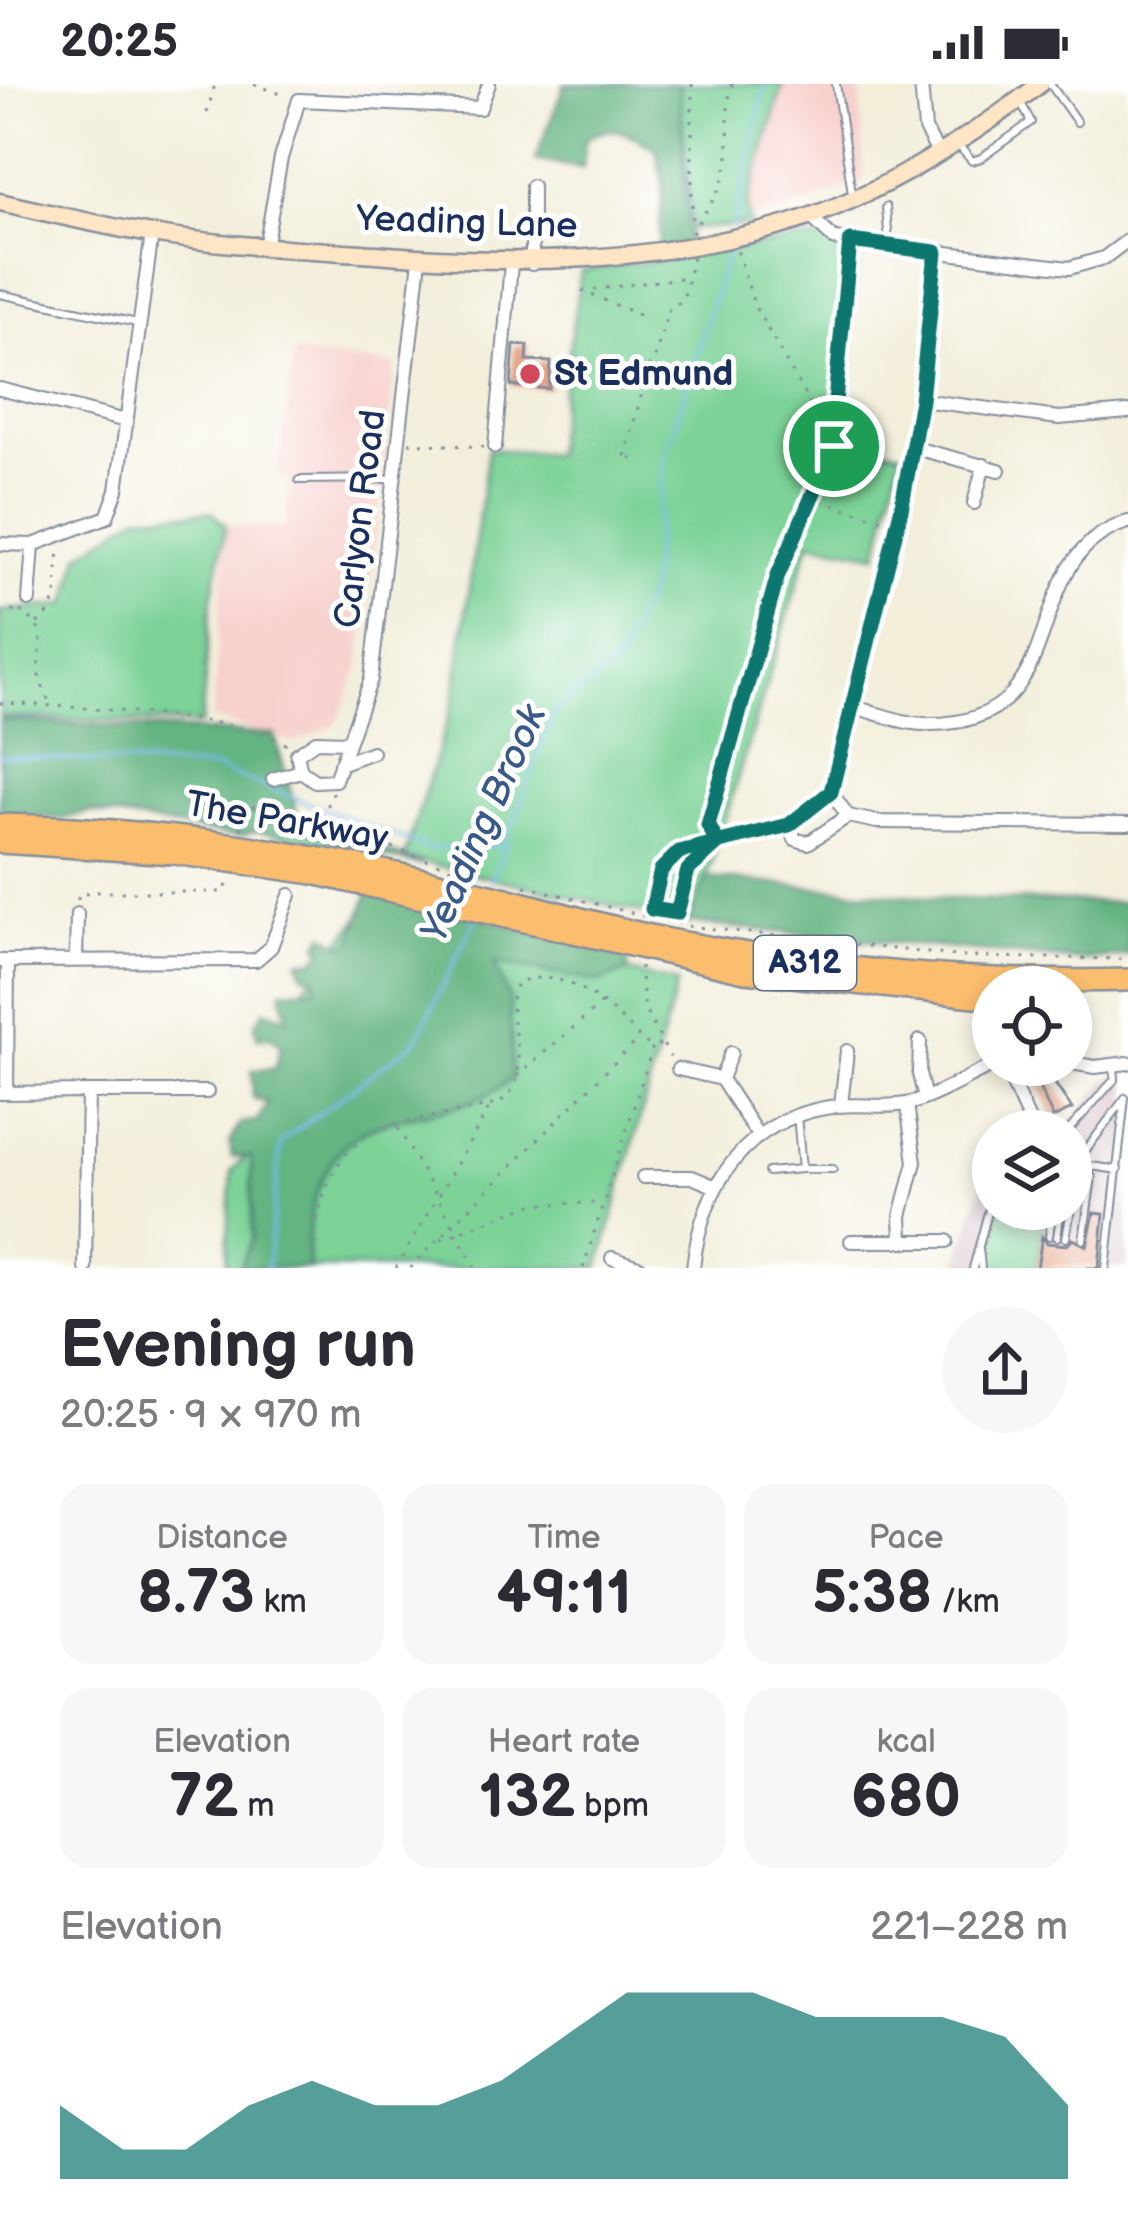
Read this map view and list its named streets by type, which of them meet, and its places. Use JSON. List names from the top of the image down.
{
  "streets": {
    "highway": ["The Parkway", "A312"],
    "street": ["Yeading Lane", "Carlyon Road"]
  },
  "crossings": [
    ["Yeading Lane", "Carlyon Road"]
  ],
  "water": ["Yeading Brook"],
  "places": ["St Edmund"],
  "page": {
    "status": "20:25",
    "heading": ["Evening run", "20:25 · 9 × 970 m"],
    "stats": [
      ["Distance", "8.73 km"],
      ["Time", "49:11"],
      ["Pace", "5:38 /km"],
      ["Elevation", "72 m"],
      ["Heart rate", "132 bpm"],
      ["kcal", "680"]
    ],
    "chart": ["Elevation", "221–228 m"]
  }
}
